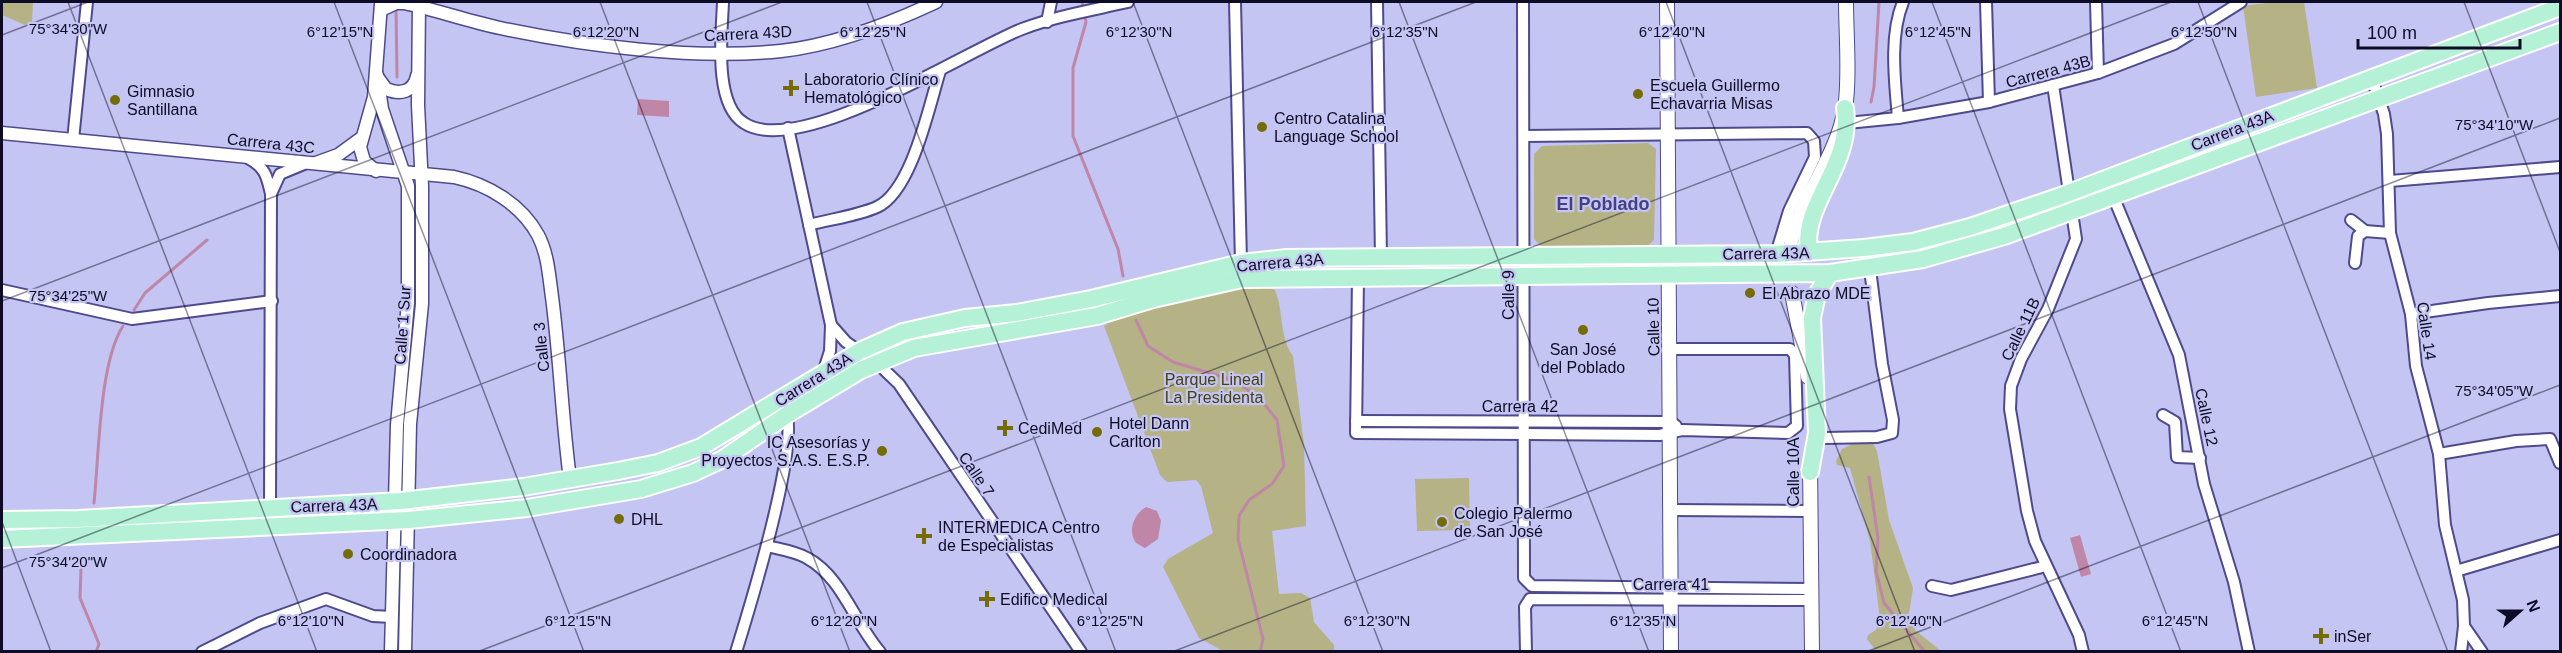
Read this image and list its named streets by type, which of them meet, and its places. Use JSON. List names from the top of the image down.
{
  "streets": {
    "main road": ["Carrera 43A", "Calle 10", "Calle 10A"],
    "street": [
      "Carrera 43D",
      "Carrera 43B",
      "Carrera 43C",
      "Calle 9",
      "Calle 1 Sur",
      "Calle 11B",
      "Calle 14",
      "Calle 3",
      "Carrera 42",
      "Calle 12",
      "Calle 7",
      "Carrera 41"
    ]
  },
  "crossings": [
    ["Carrera 43D", "Calle 1 Sur"],
    ["Carrera 43B", "Calle 11B"],
    ["Carrera 43A", "Calle 9"],
    ["Carrera 43A", "Calle 1 Sur"],
    ["Carrera 43A", "Calle 10"],
    ["Carrera 43A", "Calle 11B"],
    ["Carrera 43A", "Calle 14"],
    ["Carrera 43A", "Calle 3"],
    ["Carrera 43A", "Calle 12"],
    ["Carrera 43A", "Calle 7"],
    ["Carrera 43C", "Calle 1 Sur"],
    ["Carrera 43C", "Calle 3"],
    ["Calle 9", "Carrera 42"],
    ["Calle 9", "Carrera 41"],
    ["Calle 10", "Carrera 42"],
    ["Calle 10", "Calle 10A"],
    ["Calle 10", "Carrera 41"],
    ["Carrera 42", "Calle 10A"],
    ["Calle 10A", "Carrera 41"]
  ],
  "districts": ["El Poblado"],
  "parks": ["Parque Lineal La Presidenta"],
  "places": {
    "health": [
      "Laboratorio Clínico Hematológico",
      "CediMed",
      "INTERMEDICA Centro de Especialistas",
      "Edifico Medical",
      "inSer"
    ],
    "other": [
      "Escuela Guillermo Echavarria Misas",
      "Gimnasio Santillana",
      "Centro Catalina Language School",
      "El Abrazo MDE",
      "San José del Poblado",
      "Hotel Dann Carlton",
      "IC Asesorías y Proyectos S.A.S. E.S.P.",
      "DHL",
      "Colegio Palermo de San José",
      "Coordinadora"
    ]
  },
  "scale_bar": "100 m",
  "north": "right",
  "coordinates": [
    "75°34'30\"W",
    "6°12'20\"N",
    "6°12'25\"N",
    "6°12'30\"N",
    "6°12'15\"N",
    "6°12'35\"N",
    "6°12'40\"N",
    "6°12'45\"N",
    "6°12'50\"N",
    "75°34'10\"W",
    "75°34'25\"W",
    "75°34'05\"W",
    "75°34'20\"W",
    "6°12'10\"N"
  ]
}
